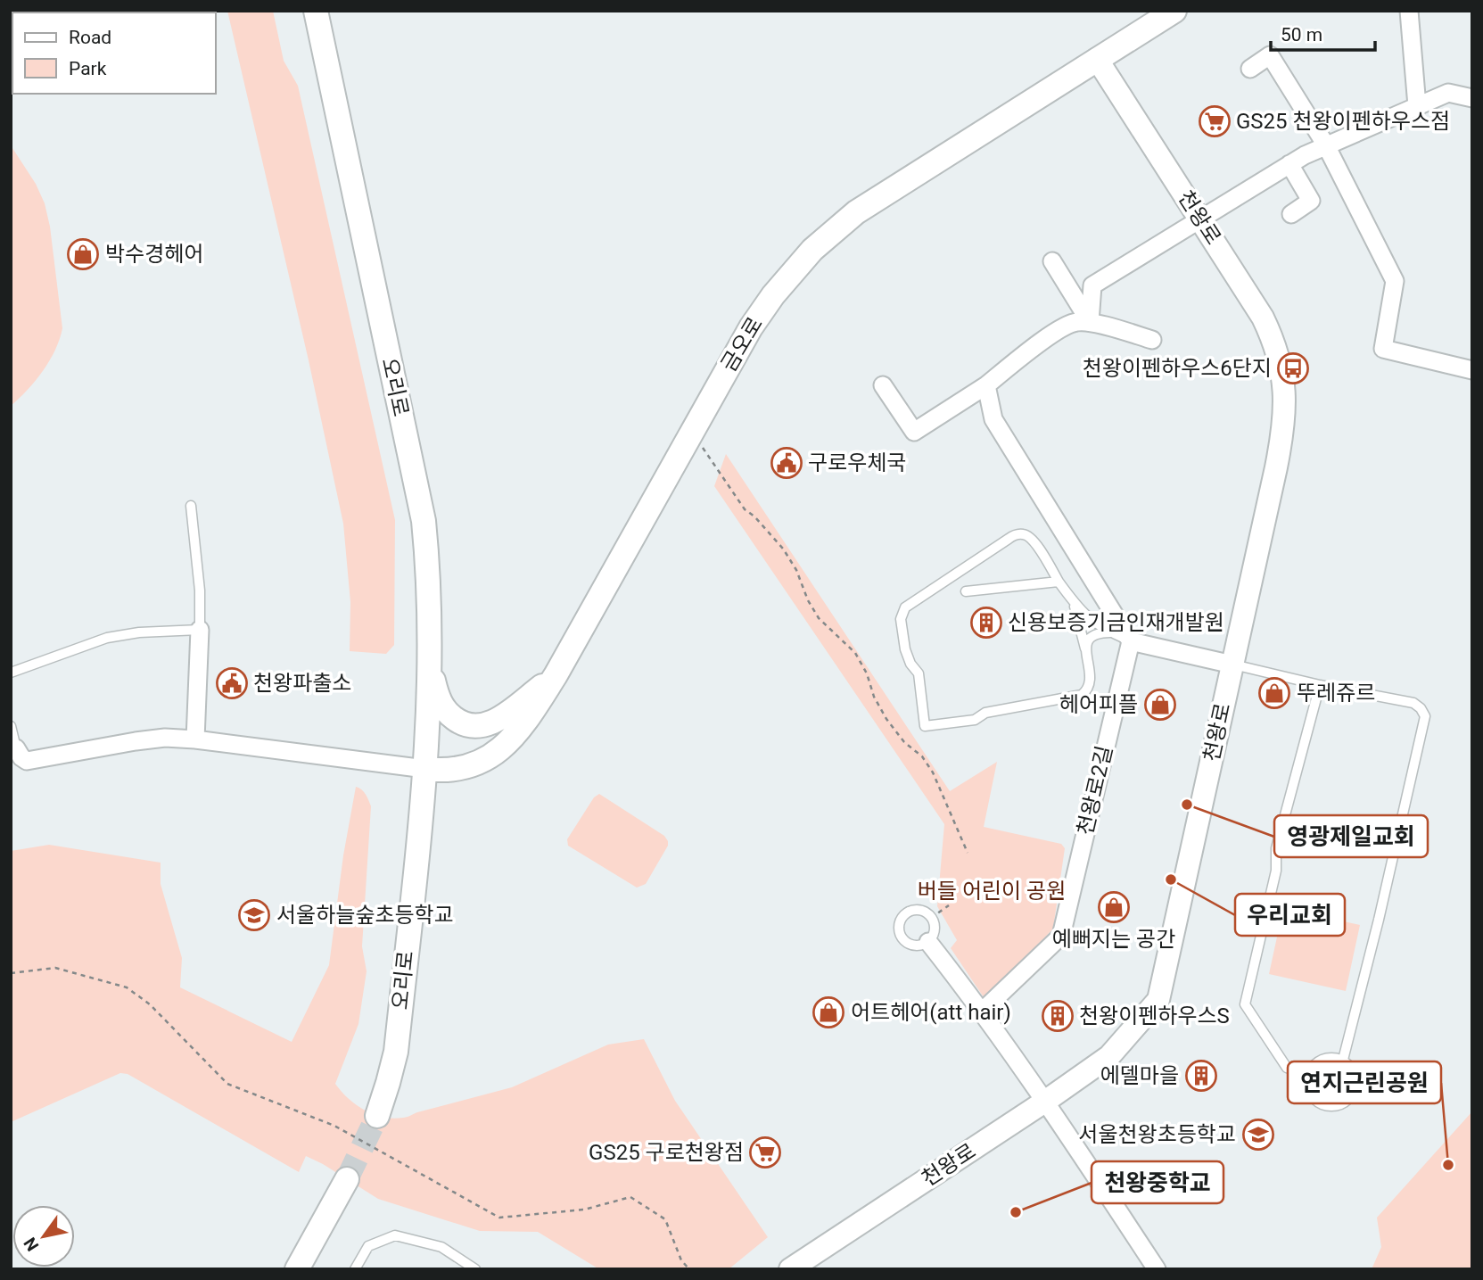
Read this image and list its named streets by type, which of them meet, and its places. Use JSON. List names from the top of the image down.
{
  "streets": {
    "main road": ["금오로", "오리로"],
    "street": ["천왕로", "천왕로2길"]
  },
  "crossings": [
    ["천왕로", "금오로"],
    ["금오로", "오리로"]
  ],
  "parks": ["버들 어린이 공원"],
  "places": {
    "supermarket": ["GS25 천왕이펜하우스점", "GS25 구로천왕점"],
    "shop": [
      "박수경헤어",
      "뚜레쥬르",
      "헤어피플",
      "예뻐지는 공간",
      "어트헤어(att hair)"
    ],
    "bus stop": ["천왕이펜하우스6단지"],
    "public building": ["구로우체국", "천왕파출소"],
    "building": ["신용보증기금인재개발원", "천왕이펜하우스S", "에델마을"],
    "other": [
      "영광제일교회",
      "우리교회",
      "연지근린공원",
      "천왕중학교"
    ],
    "school or university": ["서울하늘숲초등학교", "서울천왕초등학교"]
  },
  "legend": ["Road", "Park"],
  "scale_bar": "50 m",
  "north": "bottom left"
}
